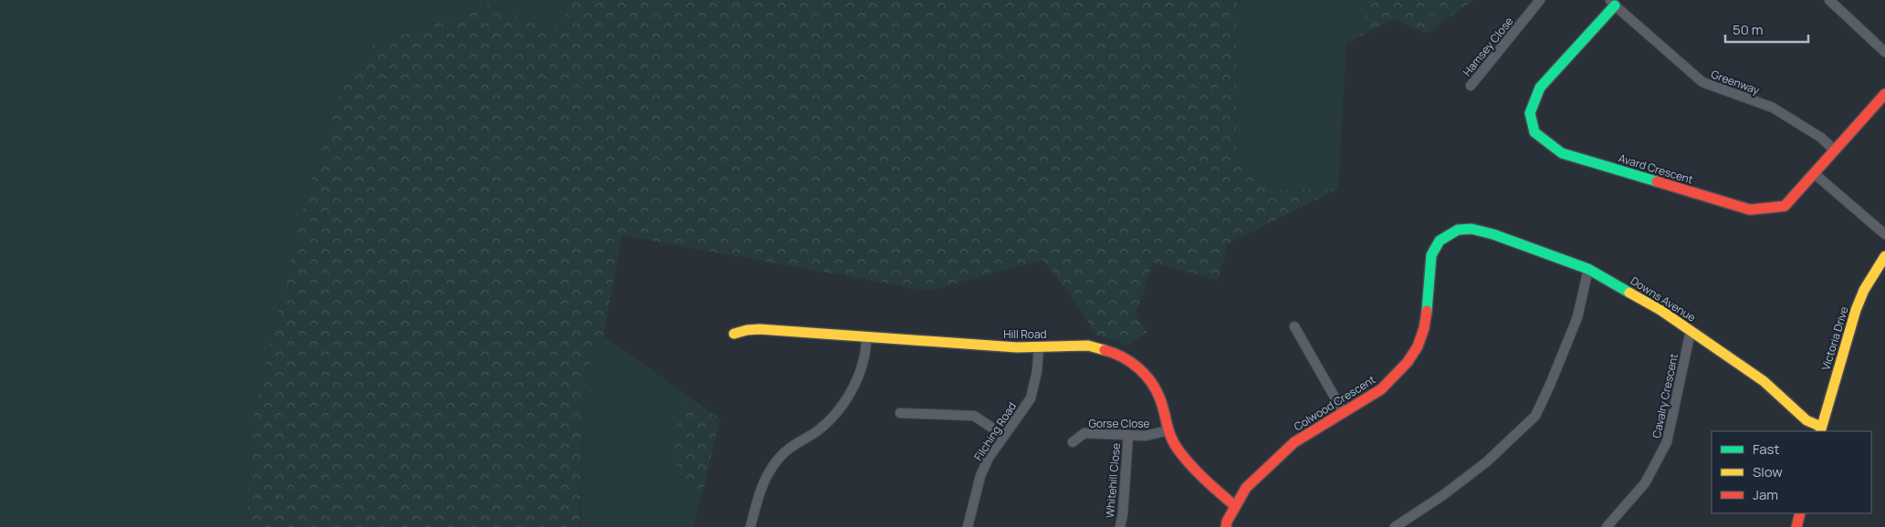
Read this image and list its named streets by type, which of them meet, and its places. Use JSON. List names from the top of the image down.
{
  "streets": {
    "street": [
      "Hamsey Close",
      "Greenway",
      "Avard Crescent",
      "Downs Avenue",
      "Hill Road",
      "Victoria Drive",
      "Cavalry Crescent",
      "Colwood Crescent",
      "Gorse Close",
      "Filching Road",
      "Whitehill Close"
    ]
  },
  "crossings": [
    ["Greenway", "Avard Crescent"],
    ["Downs Avenue", "Victoria Drive"],
    ["Downs Avenue", "Cavalry Crescent"],
    ["Downs Avenue", "Colwood Crescent"],
    ["Hill Road", "Colwood Crescent"],
    ["Hill Road", "Gorse Close"],
    ["Hill Road", "Filching Road"],
    ["Gorse Close", "Whitehill Close"]
  ],
  "legend": ["Fast", "Slow", "Jam"],
  "scale_bar": "50 m"
}
